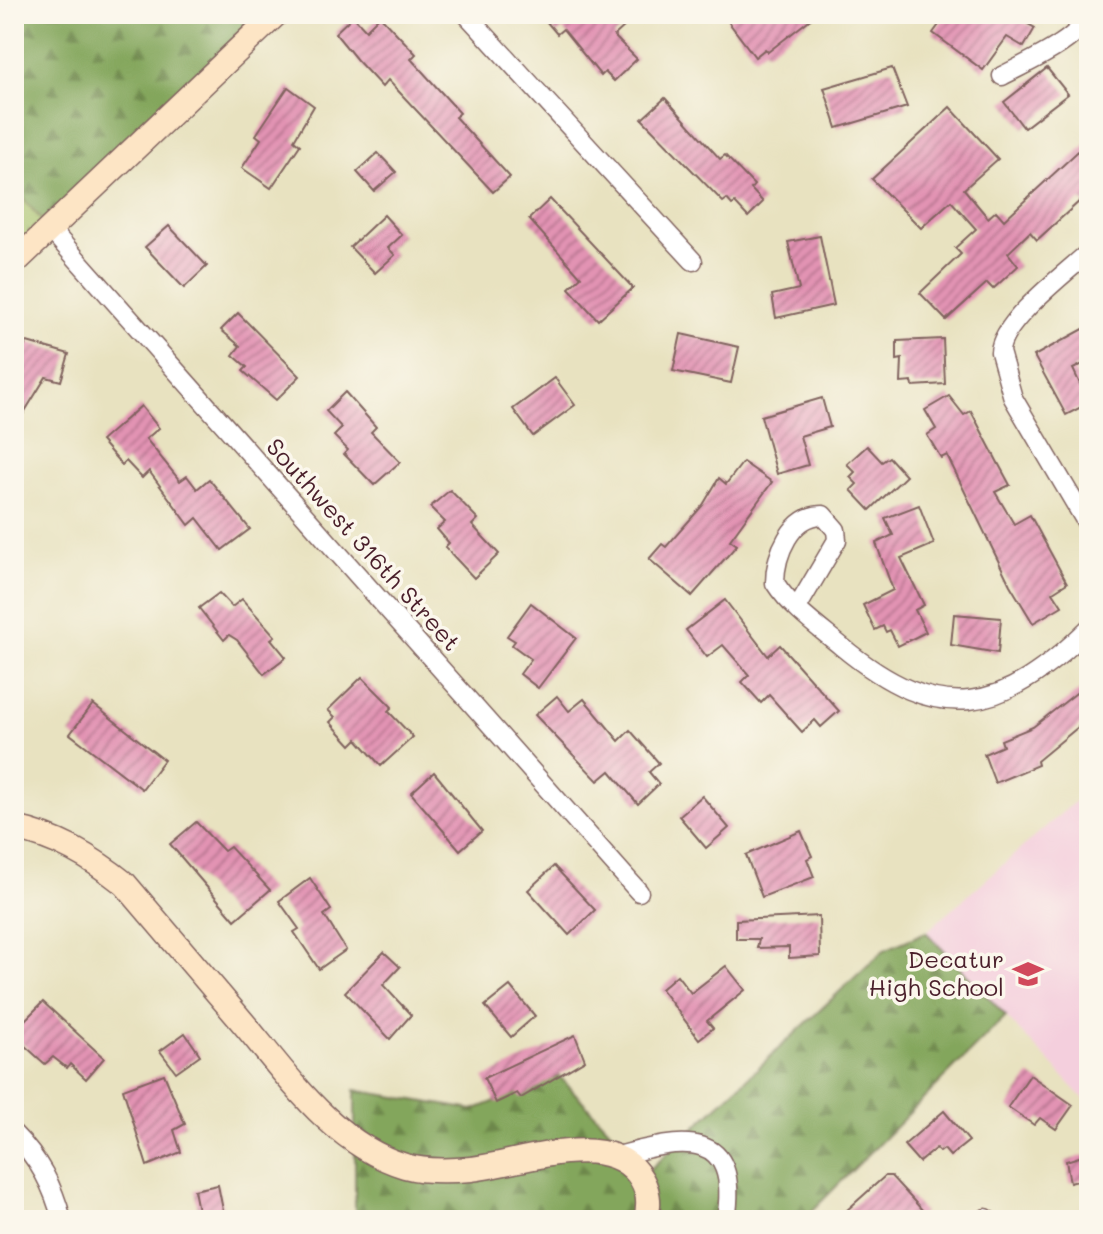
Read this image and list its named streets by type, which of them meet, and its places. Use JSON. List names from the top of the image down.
{
  "streets": {
    "street": ["Southwest 316th Street"]
  },
  "places": {
    "school or university": ["Decatur High School"]
  }
}
